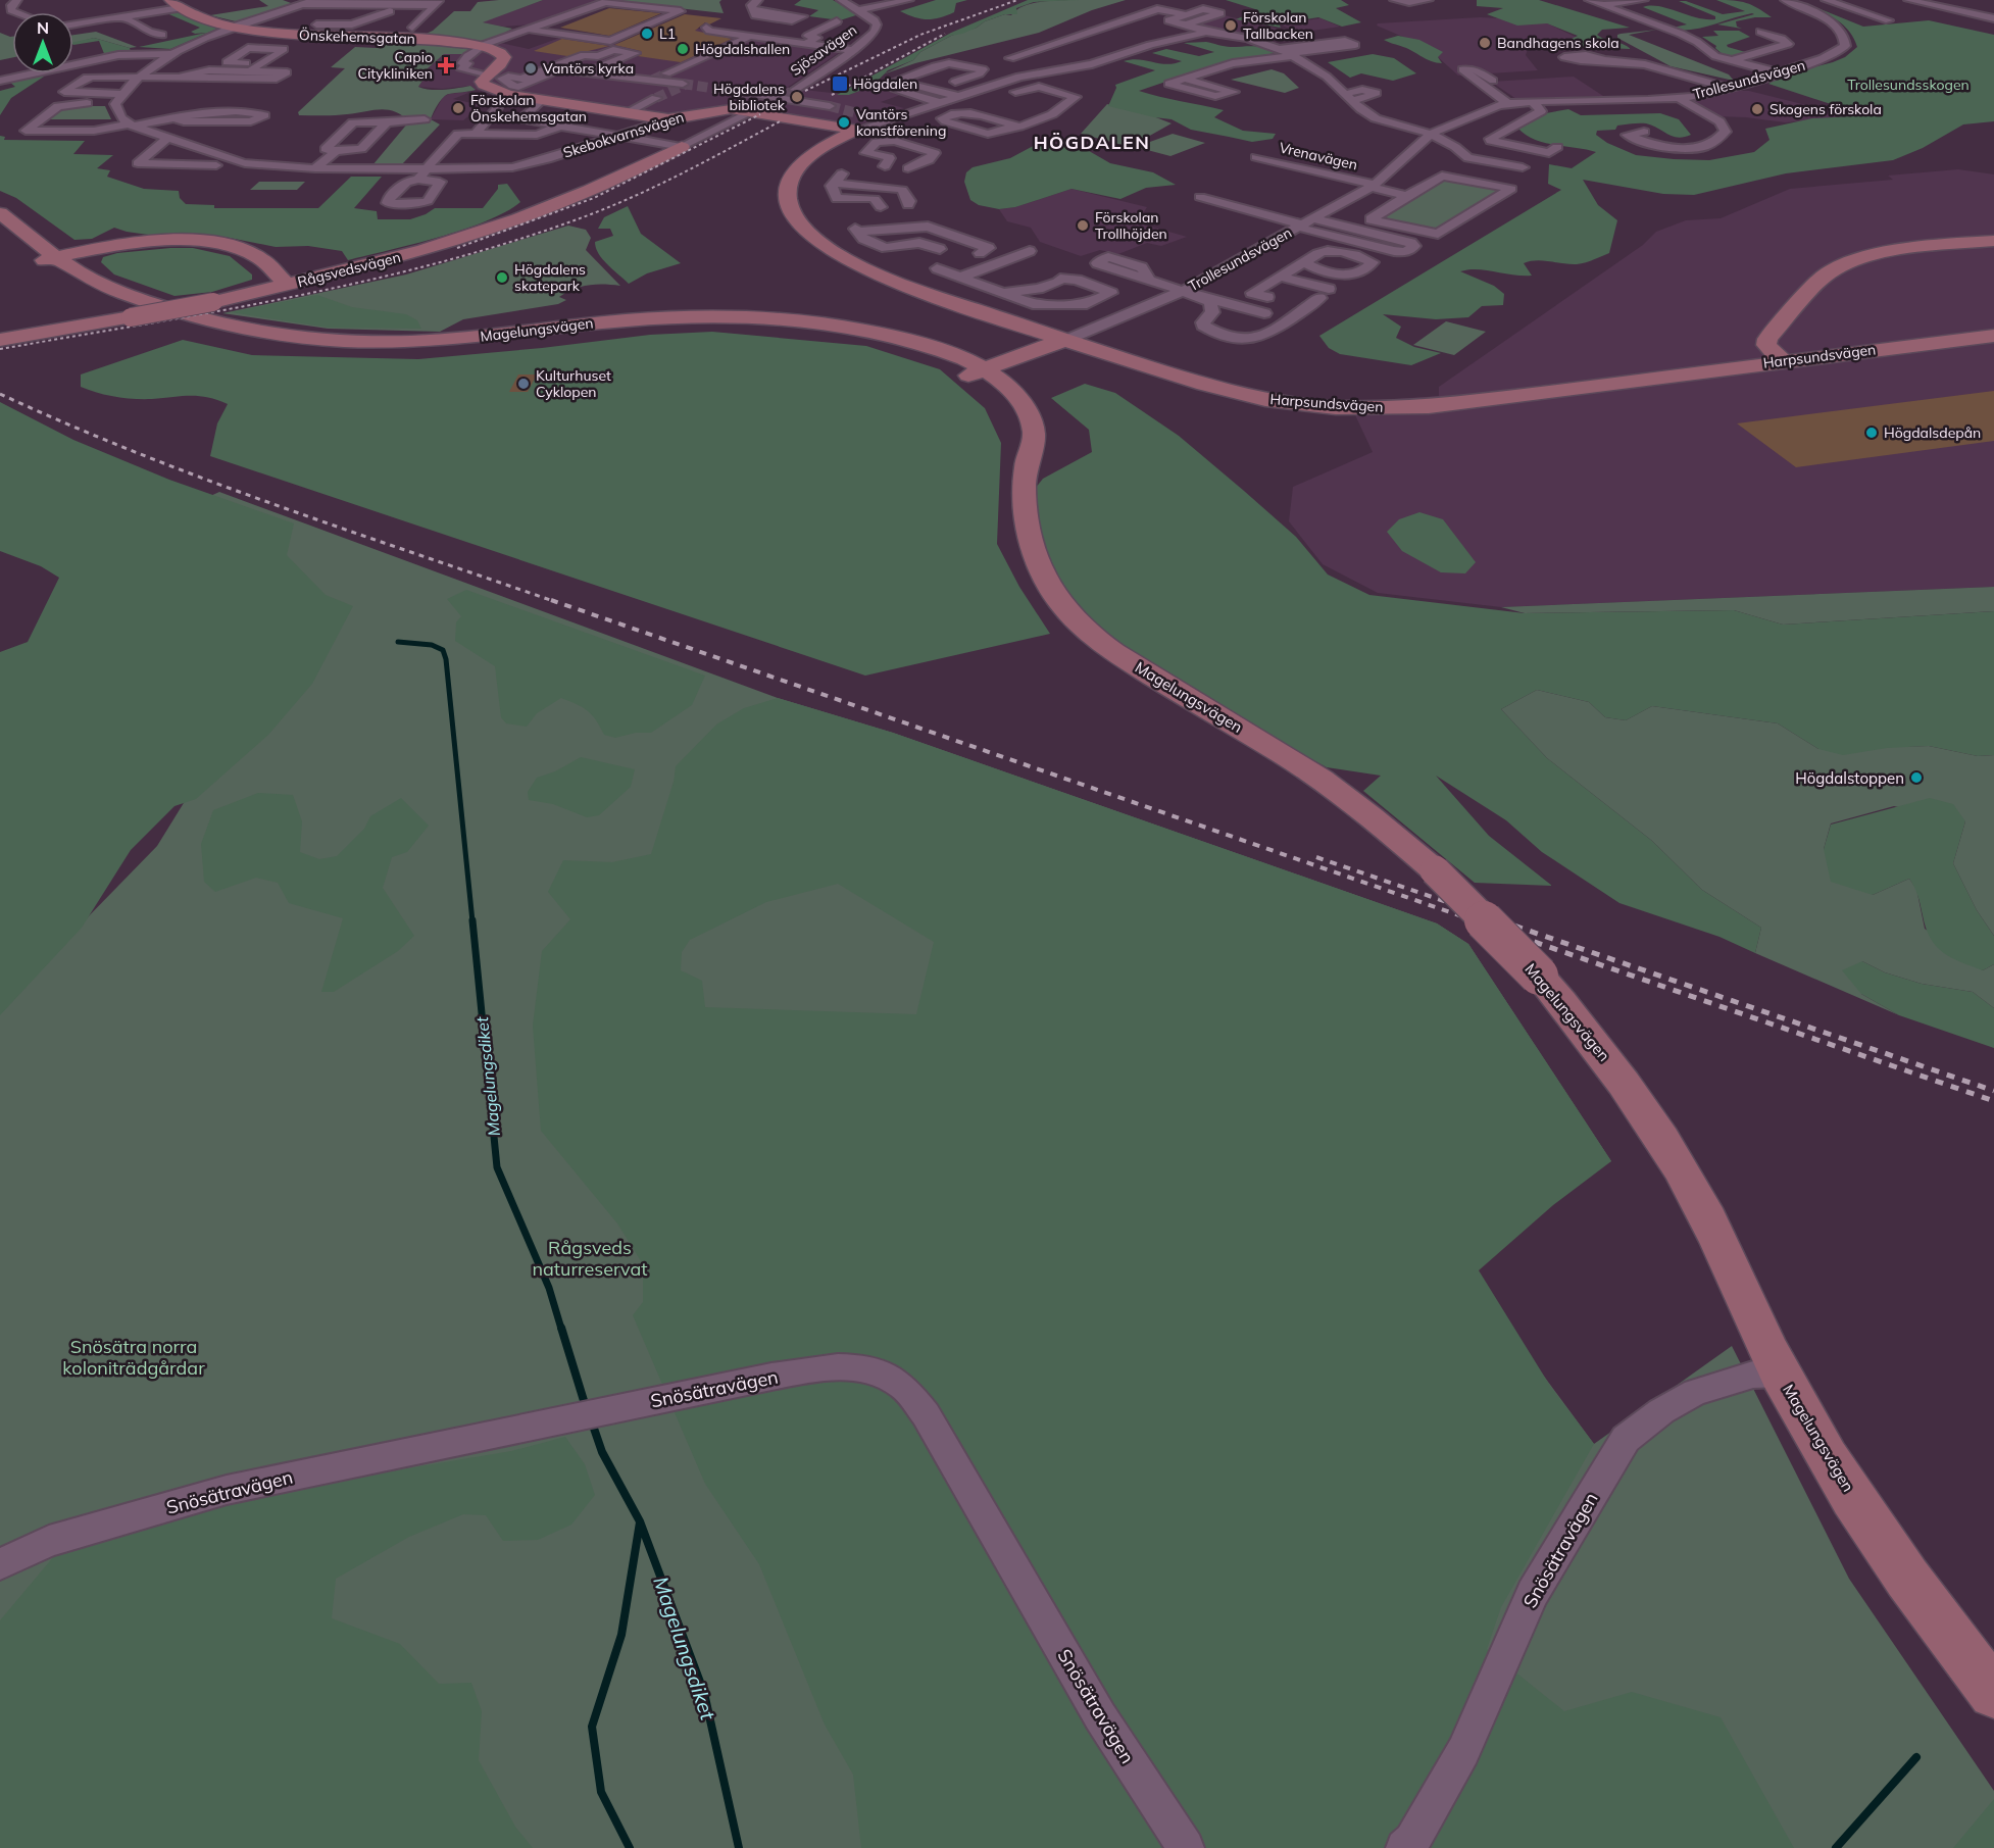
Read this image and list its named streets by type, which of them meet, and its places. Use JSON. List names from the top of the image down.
{
  "streets": {
    "street": [
      "Önskehemsgatan",
      "Sjösavägen",
      "Trollesundsvägen",
      "Skebokvarnsvägen",
      "Vrenavägen",
      "Rågsvedsvägen",
      "Magelungsvägen",
      "Harpsundsvägen",
      "Snösätravägen"
    ]
  },
  "crossings": [
    ["Trollesundsvägen", "Vrenavägen"],
    ["Trollesundsvägen", "Magelungsvägen"],
    ["Trollesundsvägen", "Harpsundsvägen"],
    ["Skebokvarnsvägen", "Harpsundsvägen"],
    ["Magelungsvägen", "Snösätravägen"]
  ],
  "districts": ["HÖGDALEN"],
  "water": ["Magelungsdiket"],
  "parks": ["Trollesundsskogen", "Rågsveds naturreservat", "Snösätra norra koloniträdgårdar"],
  "places": {
    "other": [
      "Förskolan Tallbacken",
      "L1",
      "Bandhagens skola",
      "Högdalshallen",
      "Vantörs kyrka",
      "Högdalens bibliotek",
      "Förskolan Önskehemsgatan",
      "Skogens förskola",
      "Vantörs konstförening",
      "Förskolan Trollhöjden",
      "Högdalens skatepark",
      "Kulturhuset Cyklopen",
      "Högdalsdepån",
      "Högdalstoppen"
    ],
    "health": ["Capio Citykliniken"],
    "transit": ["Högdalen"]
  },
  "north": "top"
}
